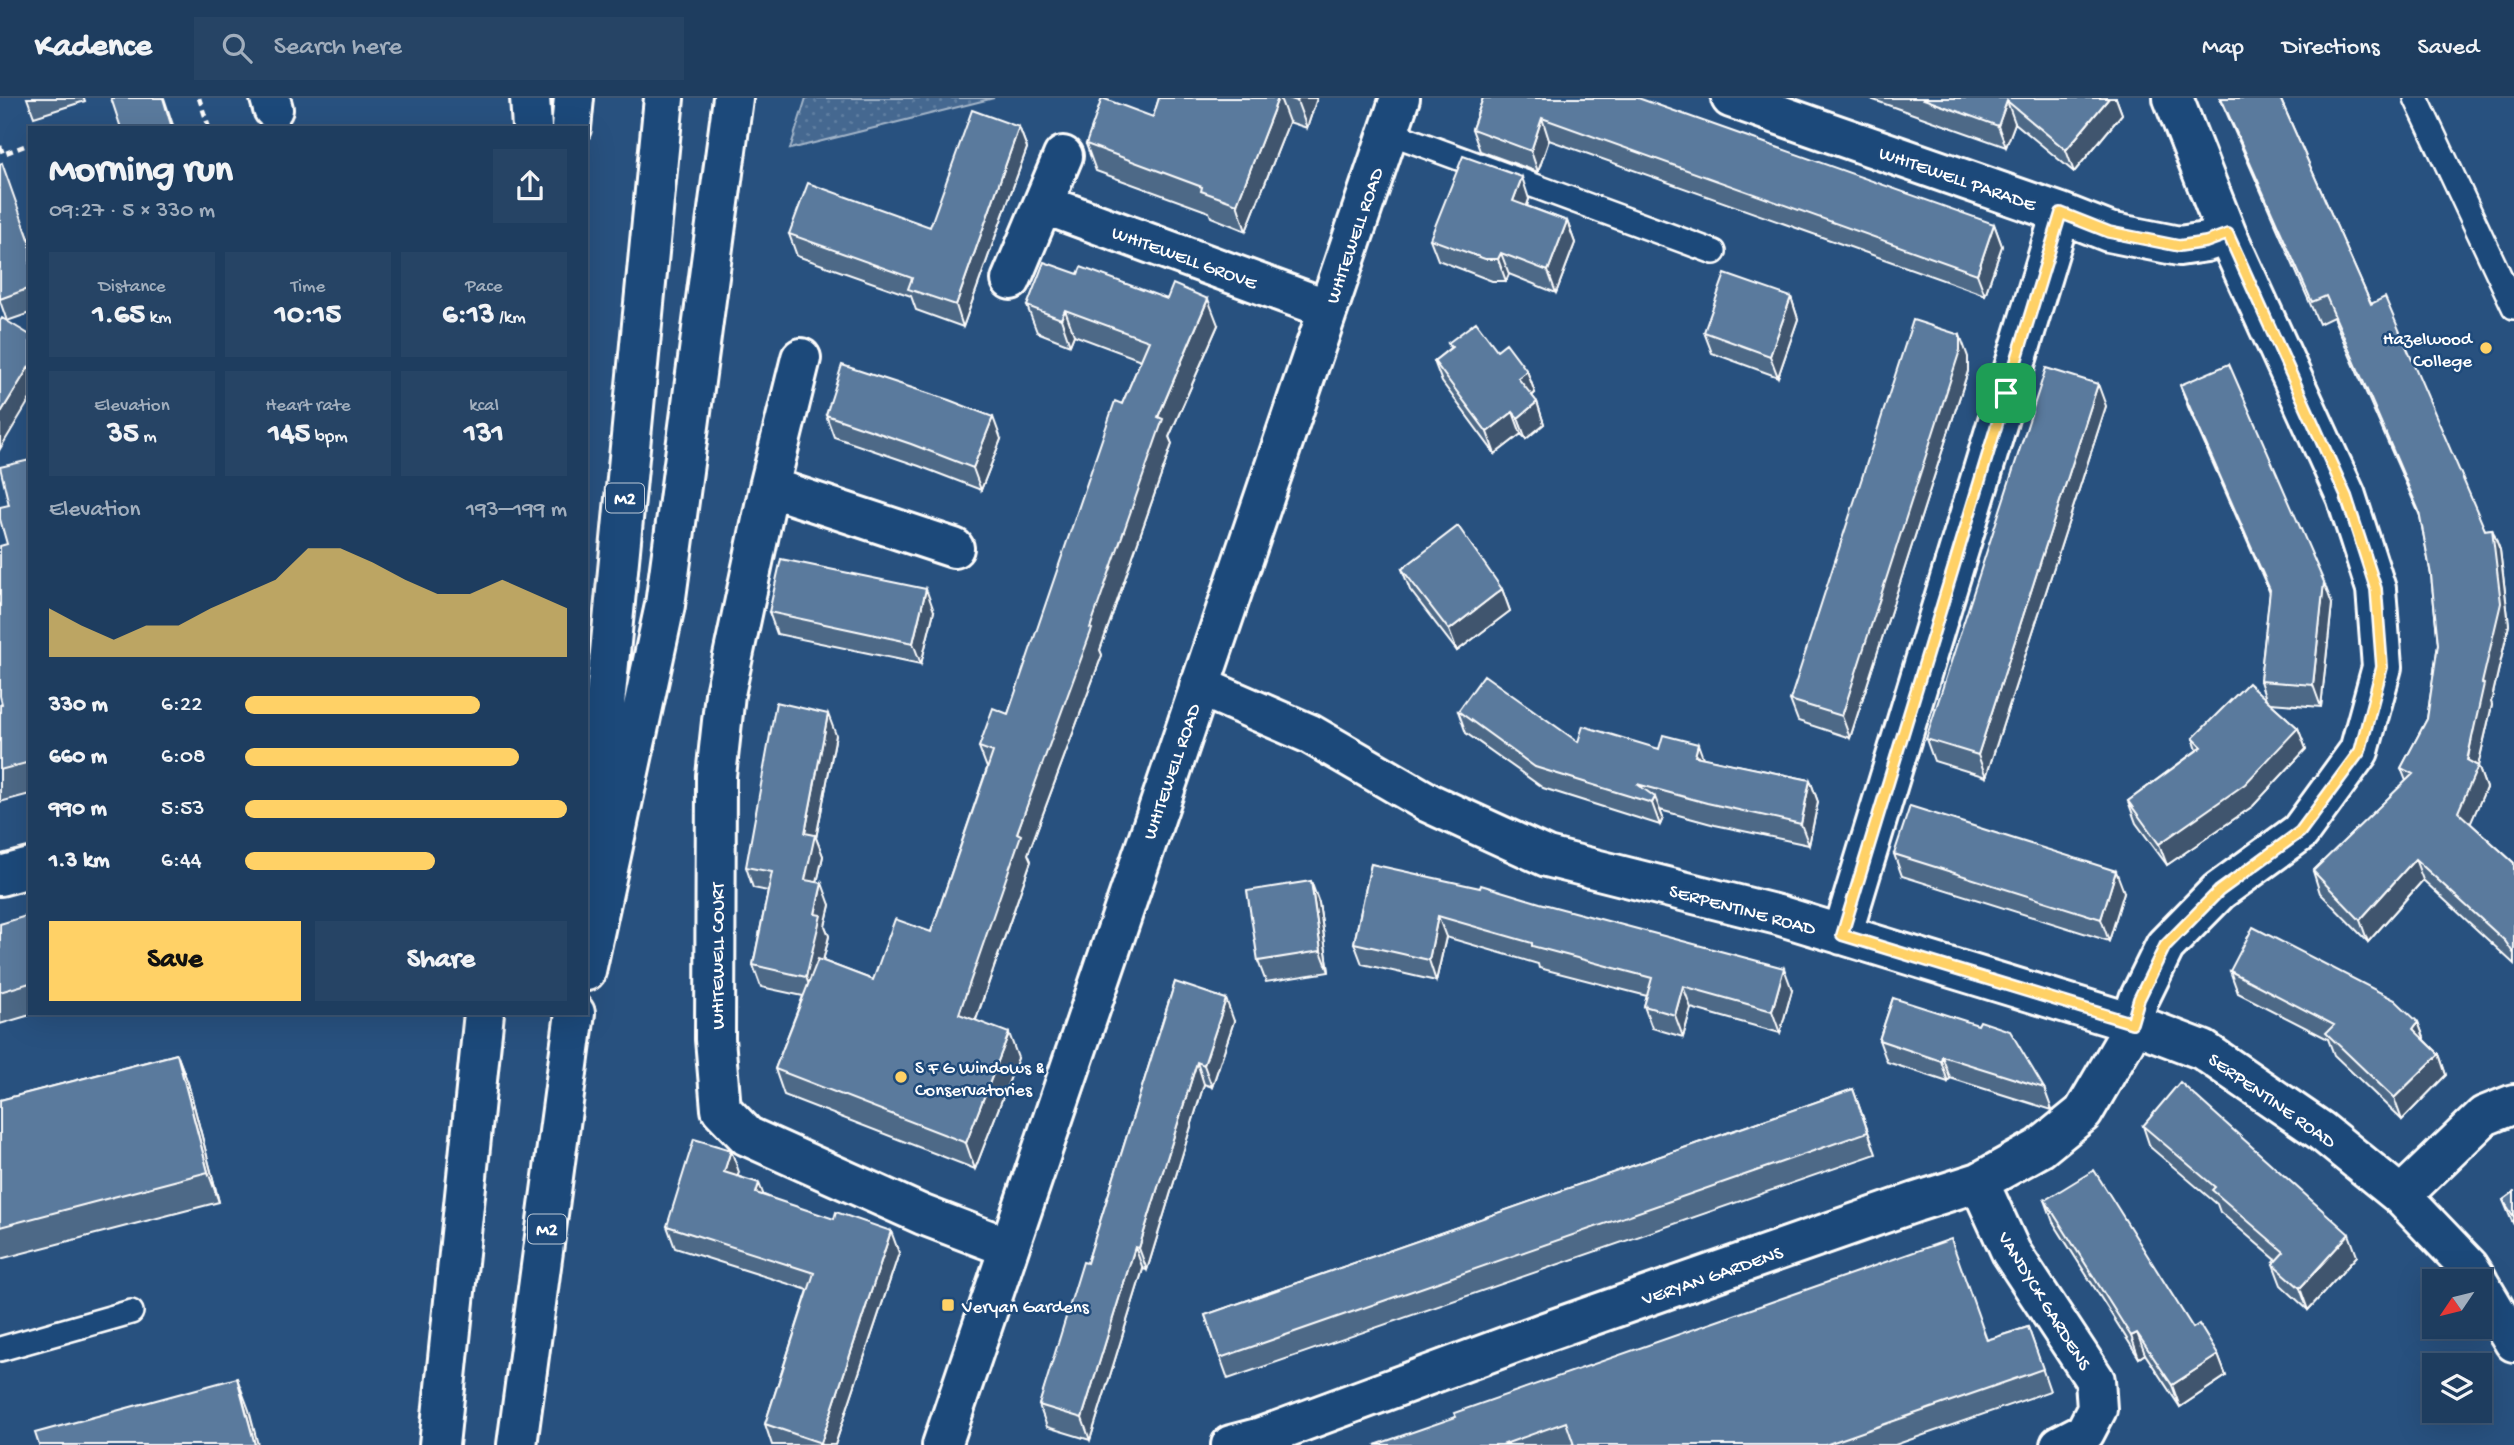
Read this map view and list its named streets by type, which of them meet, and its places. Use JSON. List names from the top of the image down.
{
  "streets": {
    "main road": [
      "WHITEWELL PARADE",
      "WHITEWELL ROAD",
      "WHITEWELL GROVE",
      "M2",
      "SERPENTINE ROAD",
      "WHITEWELL COURT",
      "VERYAN GARDENS",
      "VANDYCK GARDENS"
    ]
  },
  "crossings": [
    ["WHITEWELL PARADE", "VERYAN GARDENS"],
    ["WHITEWELL ROAD", "WHITEWELL GROVE"],
    ["WHITEWELL ROAD", "SERPENTINE ROAD"],
    ["WHITEWELL ROAD", "WHITEWELL COURT"],
    ["SERPENTINE ROAD", "VERYAN GARDENS"],
    ["VERYAN GARDENS", "VANDYCK GARDENS"]
  ],
  "places": {
    "other": ["Hazelwood College", "S F G Windows & Conservatories"],
    "transit": ["Veryan Gardens"]
  },
  "north": "bottom left",
  "page": {
    "header": "Kadence",
    "search": "Search here",
    "nav": ["Map", "Directions", "Saved"],
    "heading": ["Morning run", "09:27 · 5 × 330 m"],
    "stats": [
      ["Distance", "1.65 km"],
      ["Time", "10:15"],
      ["Pace", "6:13 /km"],
      ["Elevation", "35 m"],
      ["Heart rate", "145 bpm"],
      ["kcal", "131"]
    ],
    "chart": ["Elevation", "193–199 m"],
    "list": [
      {
        "name": "330 m",
        "note": "6:22"
      },
      {
        "name": "660 m",
        "note": "6:08"
      },
      {
        "name": "990 m",
        "note": "5:53"
      },
      {
        "name": "1.3 km",
        "note": "6:44"
      }
    ],
    "buttons": ["Save", "Share"]
  }
}
